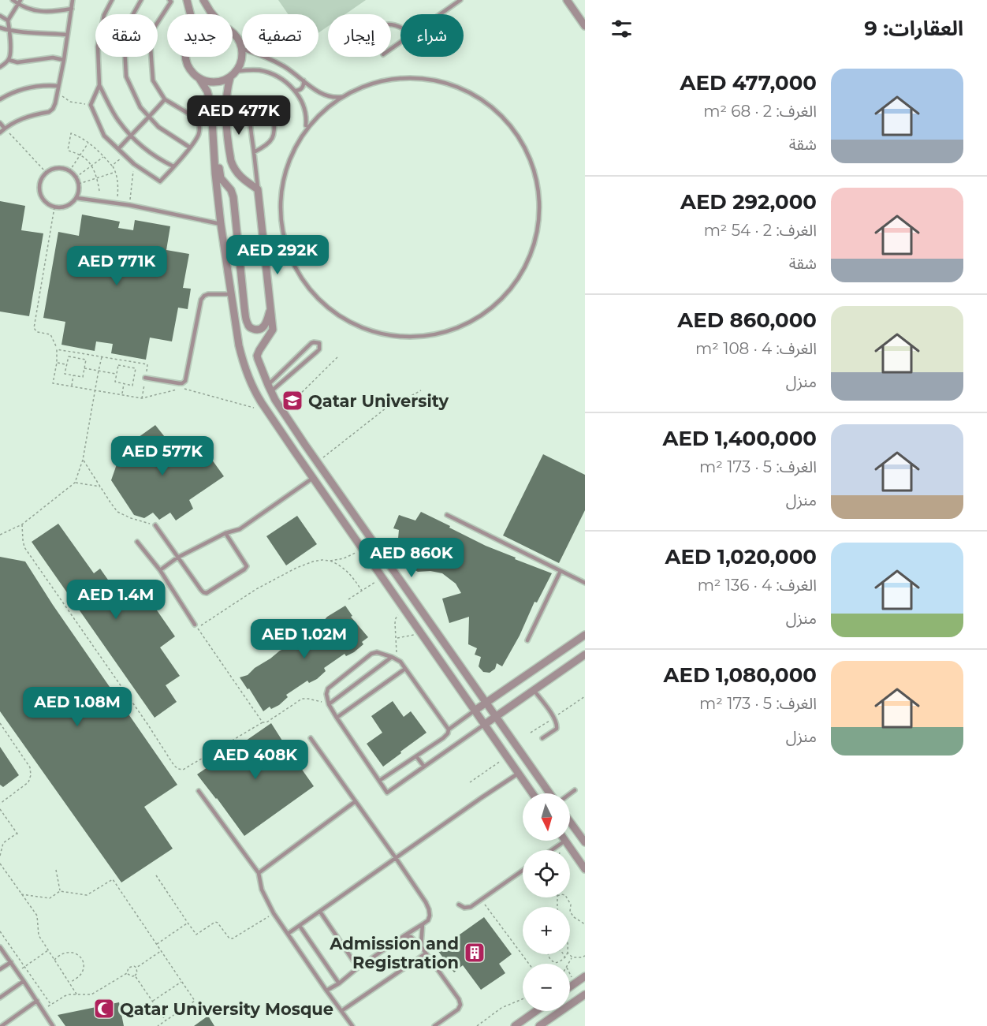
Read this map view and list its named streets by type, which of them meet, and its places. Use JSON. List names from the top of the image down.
{
  "places": {
    "school or university": ["Qatar University"],
    "building": ["Admission and Registration"],
    "mosque": ["Qatar University Mosque"]
  },
  "north": "bottom",
  "page": {
    "heading": "العقارات: 9",
    "chip": [
      "شراء",
      "إيجار",
      "تصفية",
      "جديد",
      "شقة"
    ],
    "list": [
      {
        "name": "AED 477,000",
        "note": "الغرف: 2 · 68 m² · شقة"
      },
      {
        "name": "AED 292,000",
        "note": "الغرف: 2 · 54 m² · شقة"
      },
      {
        "name": "AED 860,000",
        "note": "الغرف: 4 · 108 m² · منزل"
      },
      {
        "name": "AED 1,400,000",
        "note": "الغرف: 5 · 173 m² · منزل"
      },
      {
        "name": "AED 1,020,000",
        "note": "الغرف: 4 · 136 m² · منزل"
      },
      {
        "name": "AED 1,080,000",
        "note": "الغرف: 5 · 173 m² · منزل"
      }
    ],
    "price": [
      "AED 477K",
      "AED 292K",
      "AED 771K",
      "AED 577K",
      "AED 860K",
      "AED 1.4M",
      "AED 1.02M",
      "AED 1.08M",
      "AED 408K"
    ],
    "map_buttons": ["+", "−"]
  }
}
